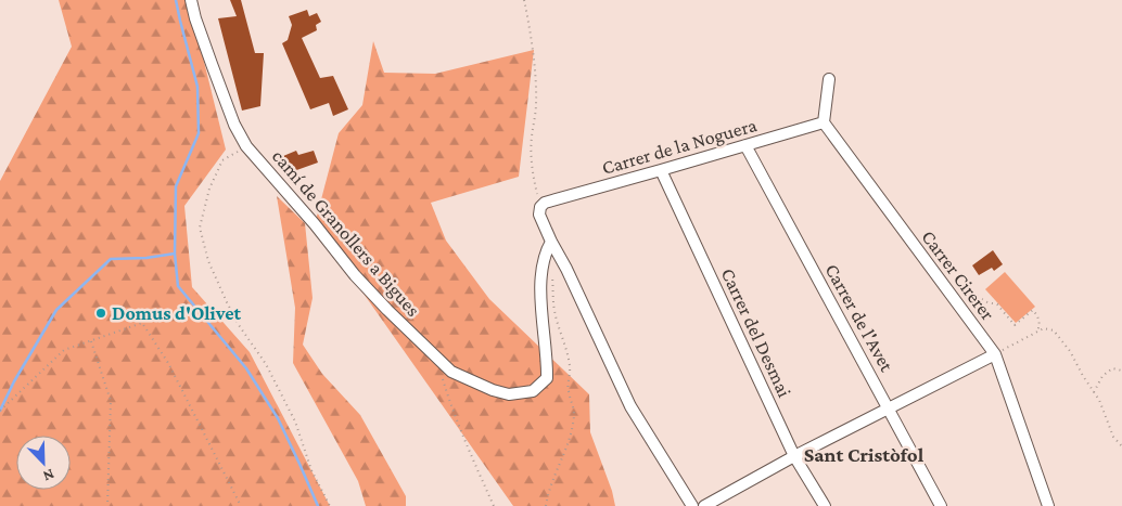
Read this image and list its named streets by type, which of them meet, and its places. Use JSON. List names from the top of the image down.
{
  "streets": {
    "street": [
      "Carrer de la Noguera",
      "camí de Granollers a Bigues",
      "Carrer Cirerer",
      "Carrer de l'Avet",
      "Carrer del Desmai"
    ]
  },
  "crossings": [
    ["Carrer de la Noguera", "Carrer Cirerer"],
    ["Carrer de la Noguera", "Carrer de l'Avet"],
    ["Carrer de la Noguera", "Carrer del Desmai"]
  ],
  "districts": ["Sant Cristòfol"],
  "places": ["Domus d'Olivet"],
  "north": "bottom right"
}
